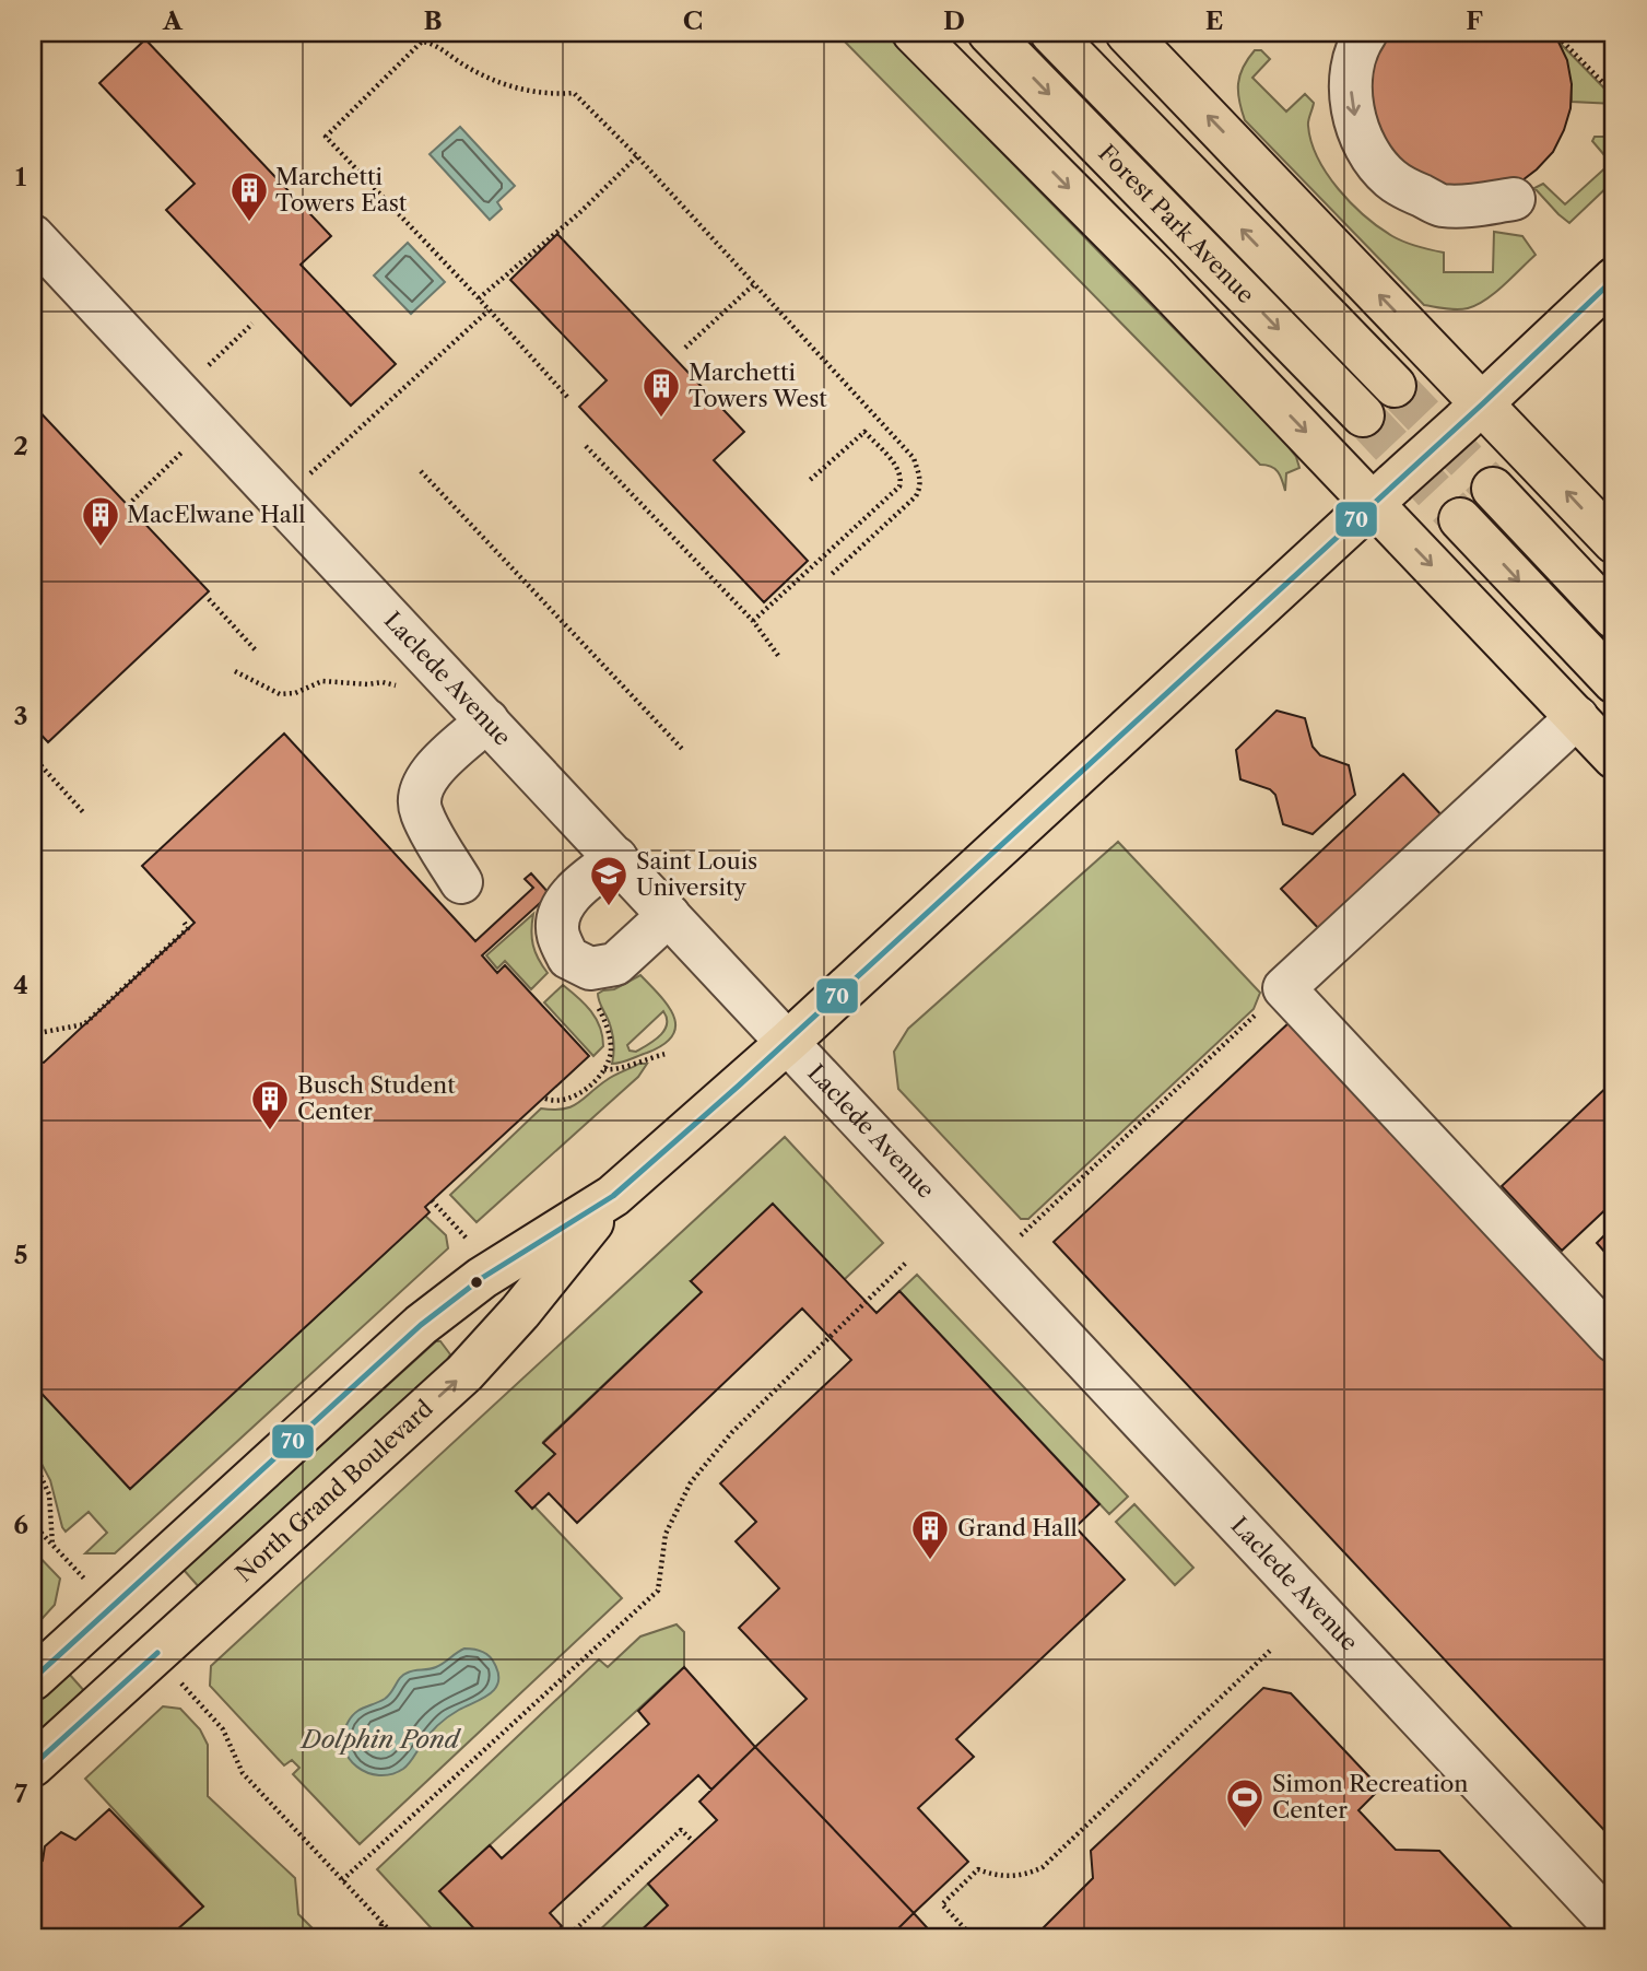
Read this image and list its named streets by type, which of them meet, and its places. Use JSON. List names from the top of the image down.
{
  "streets": {
    "main road": ["Forest Park Avenue", "North Grand Boulevard"],
    "street": ["Laclede Avenue"]
  },
  "crossings": [
    ["Laclede Avenue", "North Grand Boulevard"]
  ],
  "water": ["Dolphin Pond"],
  "places": {
    "building": [
      "Marchetti Towers East",
      "Marchetti Towers West",
      "MacElwane Hall",
      "Busch Student Center",
      "Grand Hall"
    ],
    "school or university": ["Saint Louis University"],
    "sports": ["Simon Recreation Center"]
  },
  "lines": ["transit line 70"],
  "grid": {
    "columns": [
      "A",
      "B",
      "C",
      "D",
      "E",
      "F"
    ],
    "rows": [
      "1",
      "2",
      "3",
      "4",
      "5",
      "6",
      "7"
    ]
  }
}
